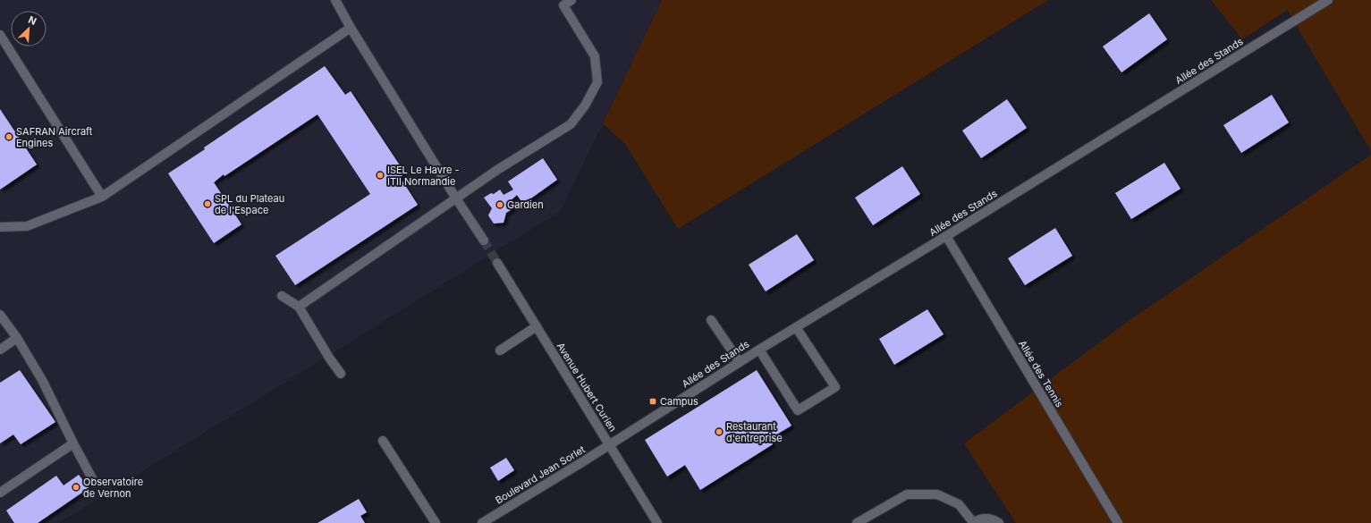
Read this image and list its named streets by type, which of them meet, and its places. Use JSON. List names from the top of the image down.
{
  "streets": {
    "street": [
      "Allée des Stands",
      "Allée des Tennis",
      "Avenue Hubert Curien",
      "Boulevard Jean Sorlet"
    ]
  },
  "crossings": [
    ["Allée des Stands", "Allée des Tennis"],
    ["Allée des Stands", "Avenue Hubert Curien"],
    ["Allée des Stands", "Boulevard Jean Sorlet"],
    ["Avenue Hubert Curien", "Boulevard Jean Sorlet"]
  ],
  "places": {
    "other": [
      "SAFRAN Aircraft Engines",
      "ISEL Le Havre - ITII Normandie",
      "SPL du Plateau de l'Espace",
      "Gardien",
      "Restaurant d'entreprise",
      "Observatoire de Vernon"
    ],
    "transit": ["Campus"]
  },
  "north": "top right"
}
